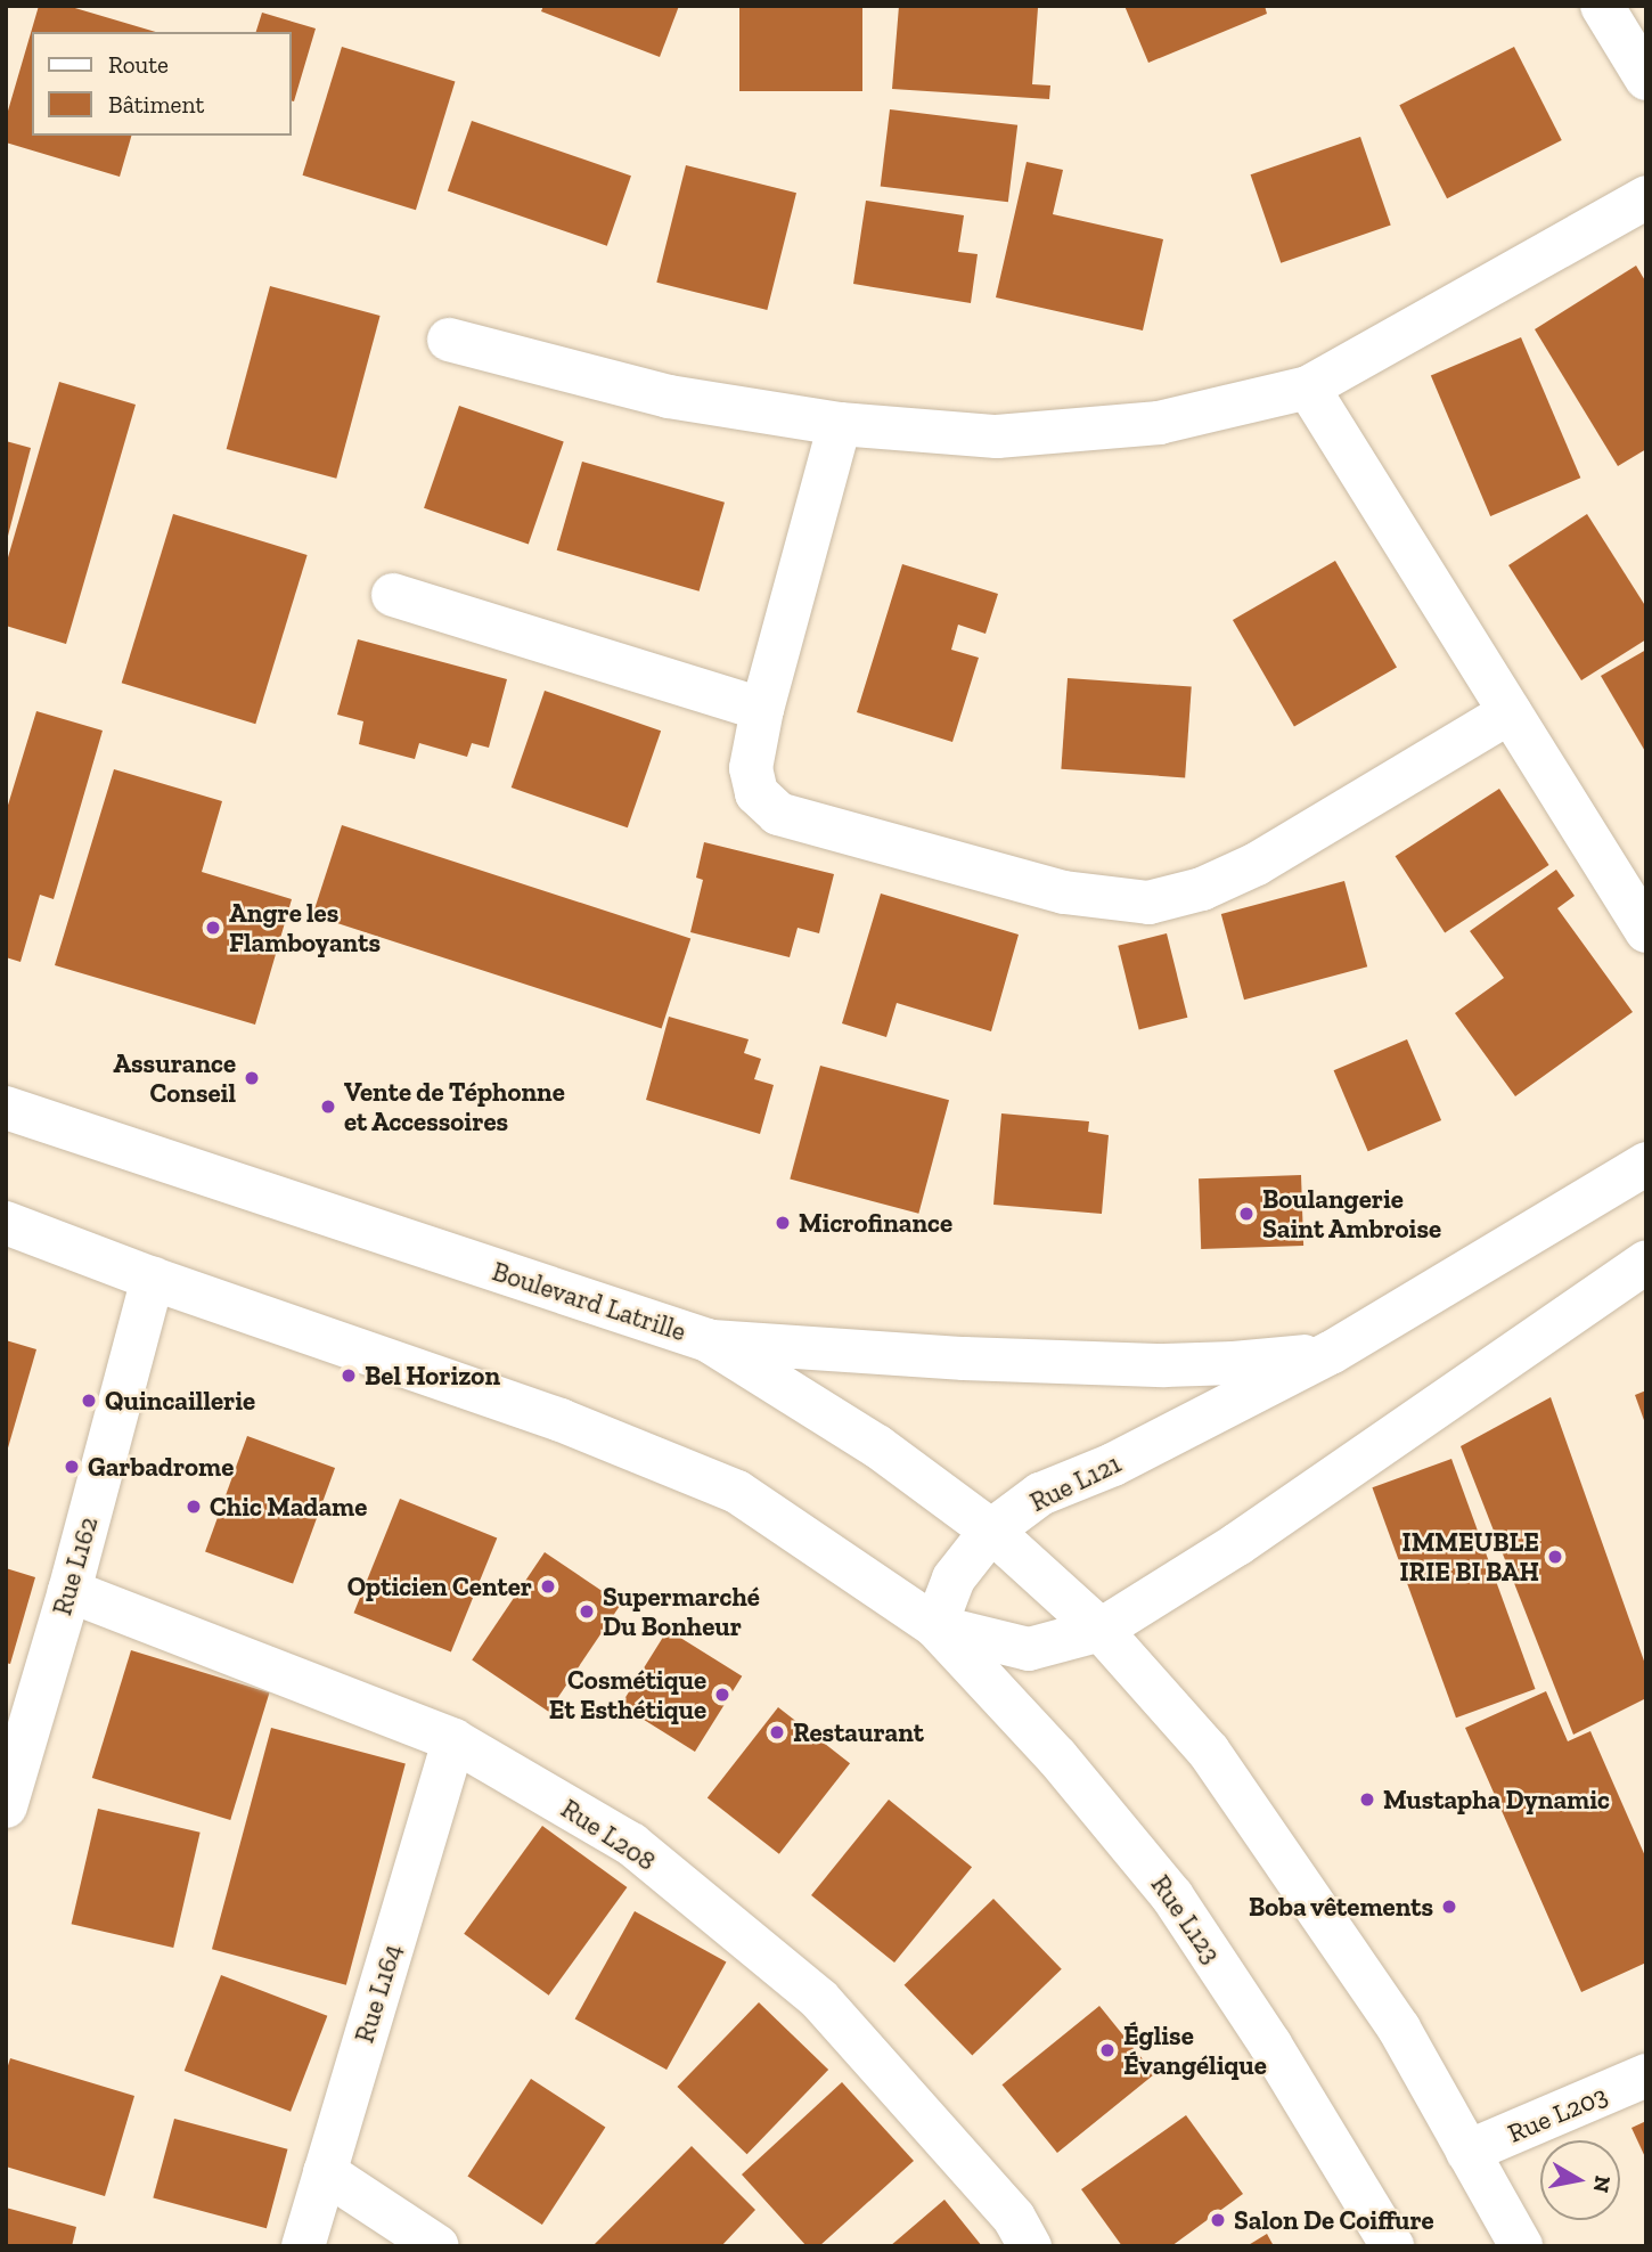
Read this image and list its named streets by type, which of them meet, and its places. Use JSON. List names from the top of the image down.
{
  "streets": {
    "street": [
      "Boulevard Latrille",
      "Rue L121",
      "Rue L162",
      "Rue L208",
      "Rue L123",
      "Rue L164",
      "Rue L203"
    ]
  },
  "crossings": [
    ["Boulevard Latrille", "Rue L121"],
    ["Rue L121", "Rue L123"],
    ["Rue L162", "Rue L208"],
    ["Rue L208", "Rue L164"]
  ],
  "places": [
    "Angre les Flamboyants",
    "Assurance Conseil",
    "Vente de Téphonne et Accessoires",
    "Boulangerie Saint Ambroise",
    "Microfinance",
    "Bel Horizon",
    "Quincaillerie",
    "Garbadrome",
    "Chic Madame",
    "IMMEUBLE IRIE BI BAH",
    "Opticien Center",
    "Supermarché Du Bonheur",
    "Cosmétique Et Esthétique",
    "Restaurant",
    "Mustapha Dynamic",
    "Boba vêtements",
    "Église Évangélique",
    "Salon De Coiffure"
  ],
  "legend": ["Route", "Bâtiment"],
  "north": "right"
}
